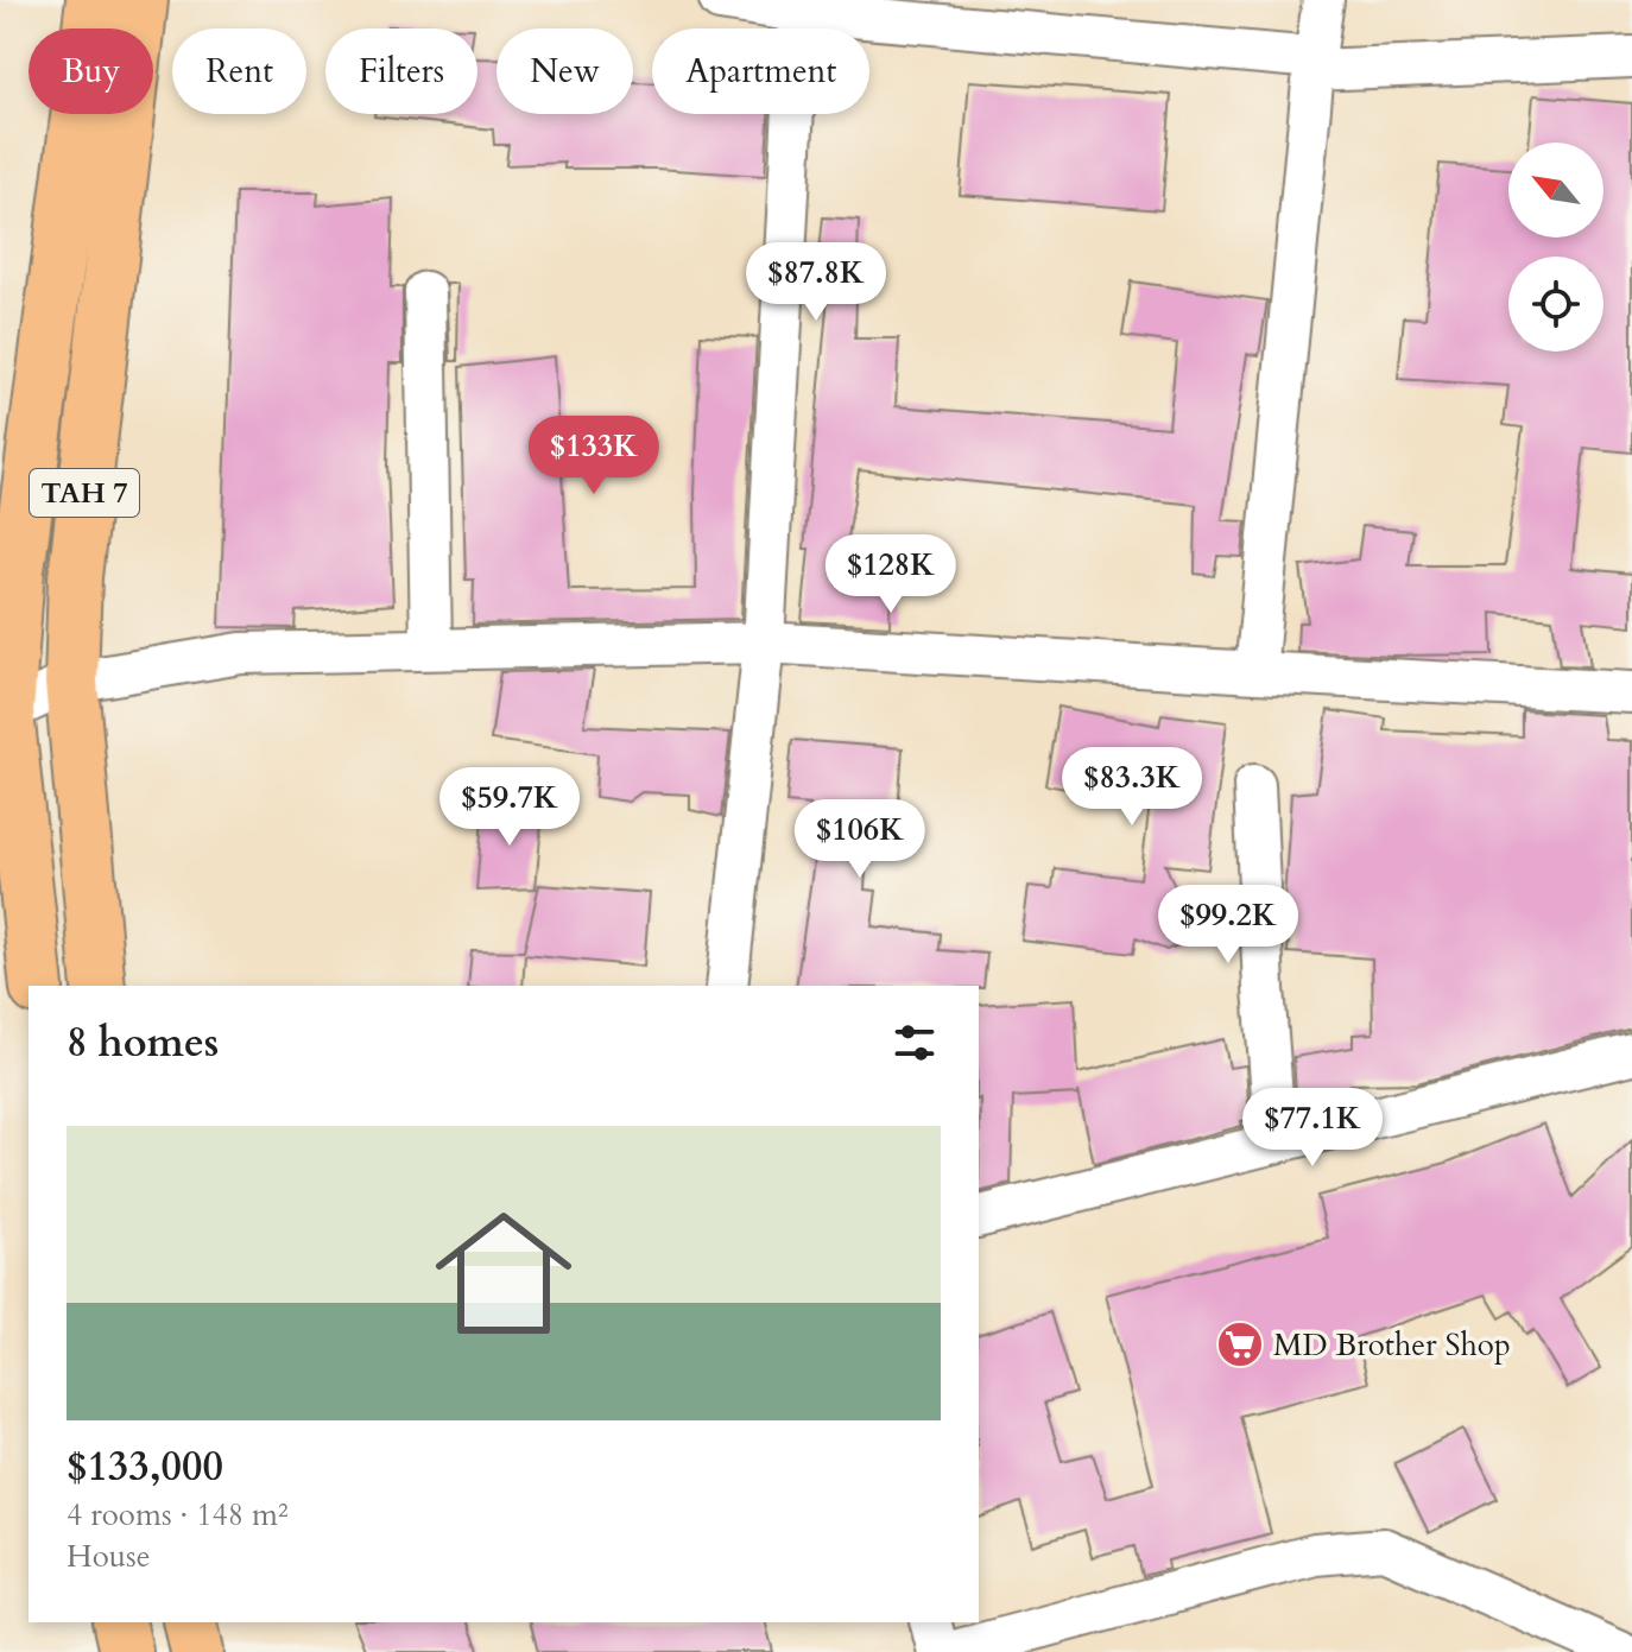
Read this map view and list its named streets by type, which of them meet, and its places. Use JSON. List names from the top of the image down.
{
  "streets": {
    "highway": ["TAH 7"]
  },
  "places": {
    "supermarket": ["MD Brother Shop"]
  },
  "north": "top left",
  "page": {
    "chip": [
      "Buy",
      "Rent",
      "Filters",
      "New",
      "Apartment"
    ],
    "price": [
      "$87.8K",
      "$133K",
      "$128K",
      "$83.3K",
      "$59.7K",
      "$106K",
      "$99.2K",
      "$77.1K"
    ],
    "heading": "8 homes",
    "list": [
      {
        "name": "$133,000",
        "note": "4 rooms · 148 m² · House"
      }
    ]
  }
}
